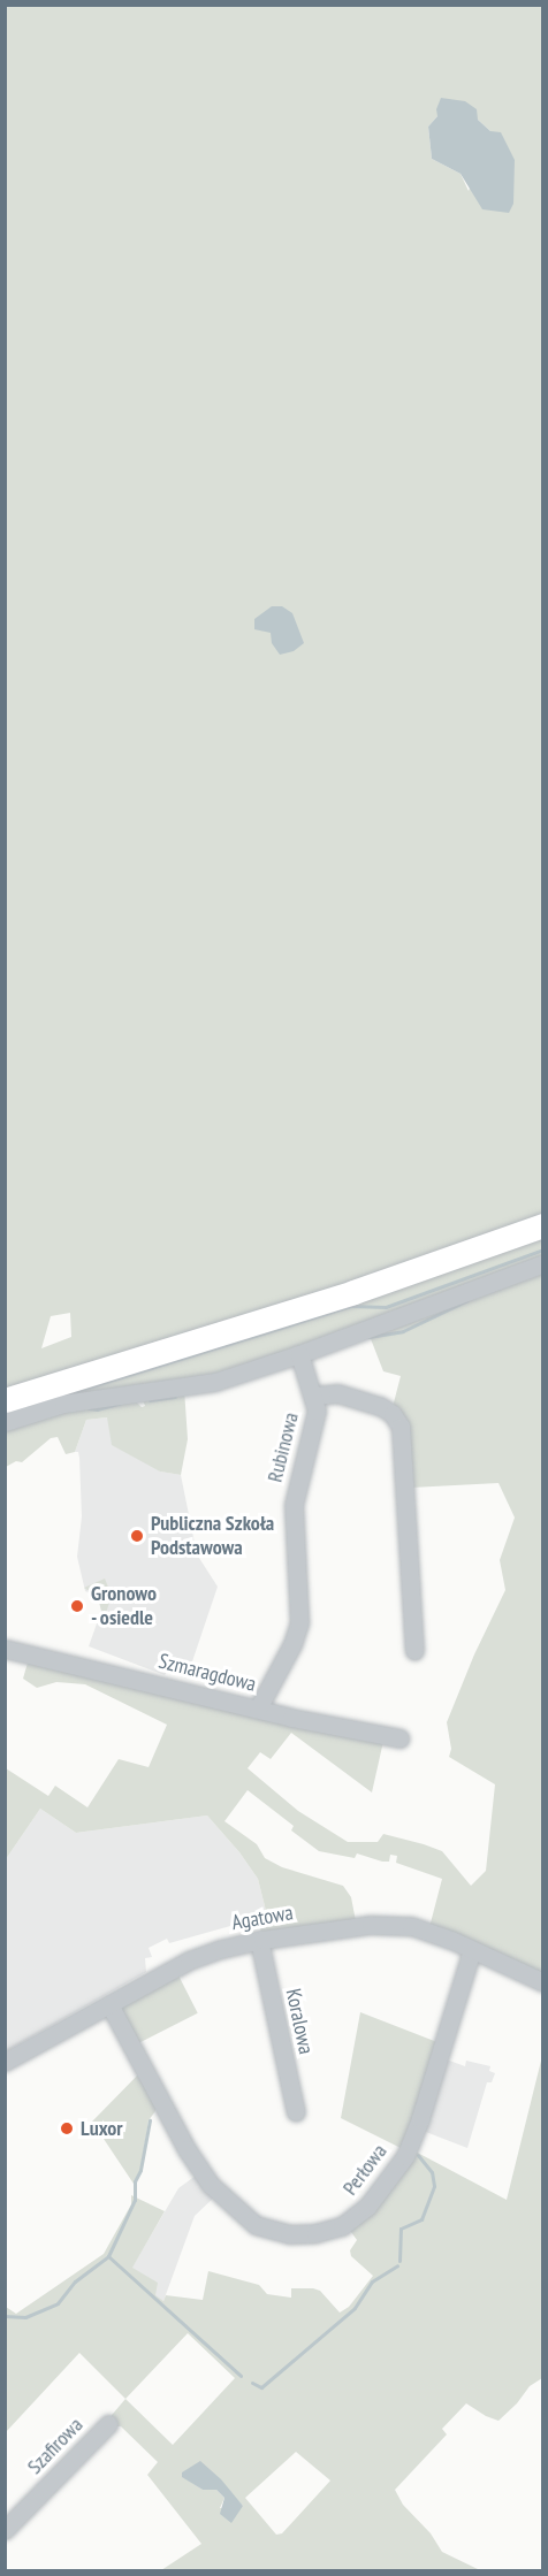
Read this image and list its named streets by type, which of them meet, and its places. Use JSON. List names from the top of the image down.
{
  "streets": {
    "street": [
      "Rubinowa",
      "Szmaragdowa",
      "Agatowa",
      "Koralowa",
      "Perłowa",
      "Szafirowa"
    ]
  },
  "crossings": [
    ["Rubinowa", "Szmaragdowa"],
    ["Agatowa", "Koralowa"],
    ["Agatowa", "Perłowa"]
  ],
  "places": ["Publiczna Szkoła Podstawowa", "Gronowo - osiedle", "Luxor"]
}
